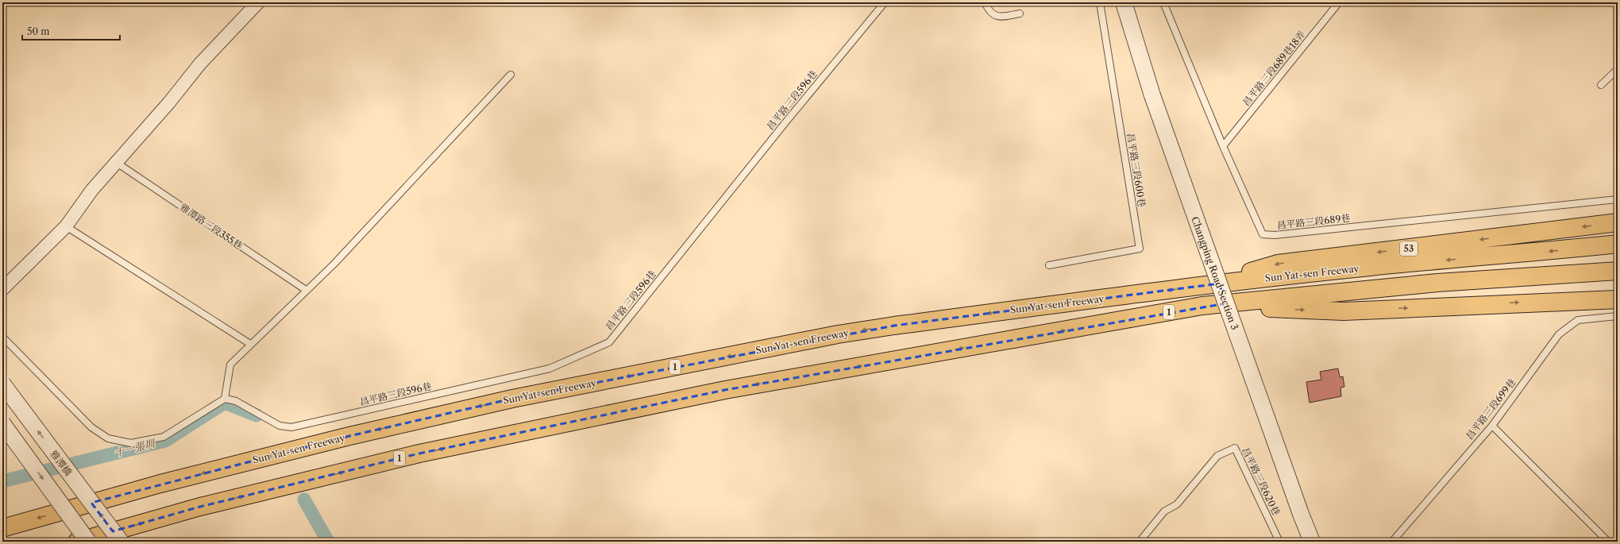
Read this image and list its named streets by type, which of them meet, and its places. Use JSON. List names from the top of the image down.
{
  "streets": {
    "highway": ["53", "Sun Yat-sen Freeway", "1"],
    "street": ["Changping Road Section 3", "雅潭橋"],
    "lane": [
      "昌平路三段689巷18弄",
      "昌平路三段596巷",
      "昌平路三段600巷",
      "昌平路三段689巷",
      "雅潭路三段355巷",
      "昌平路三段699巷",
      "昌平路三段620巷"
    ]
  },
  "crossings": [
    ["昌平路三段689巷18弄", "昌平路三段689巷"],
    ["53", "Sun Yat-sen Freeway"]
  ],
  "water": ["十一張圳"],
  "scale_bar": "50 m"
}
